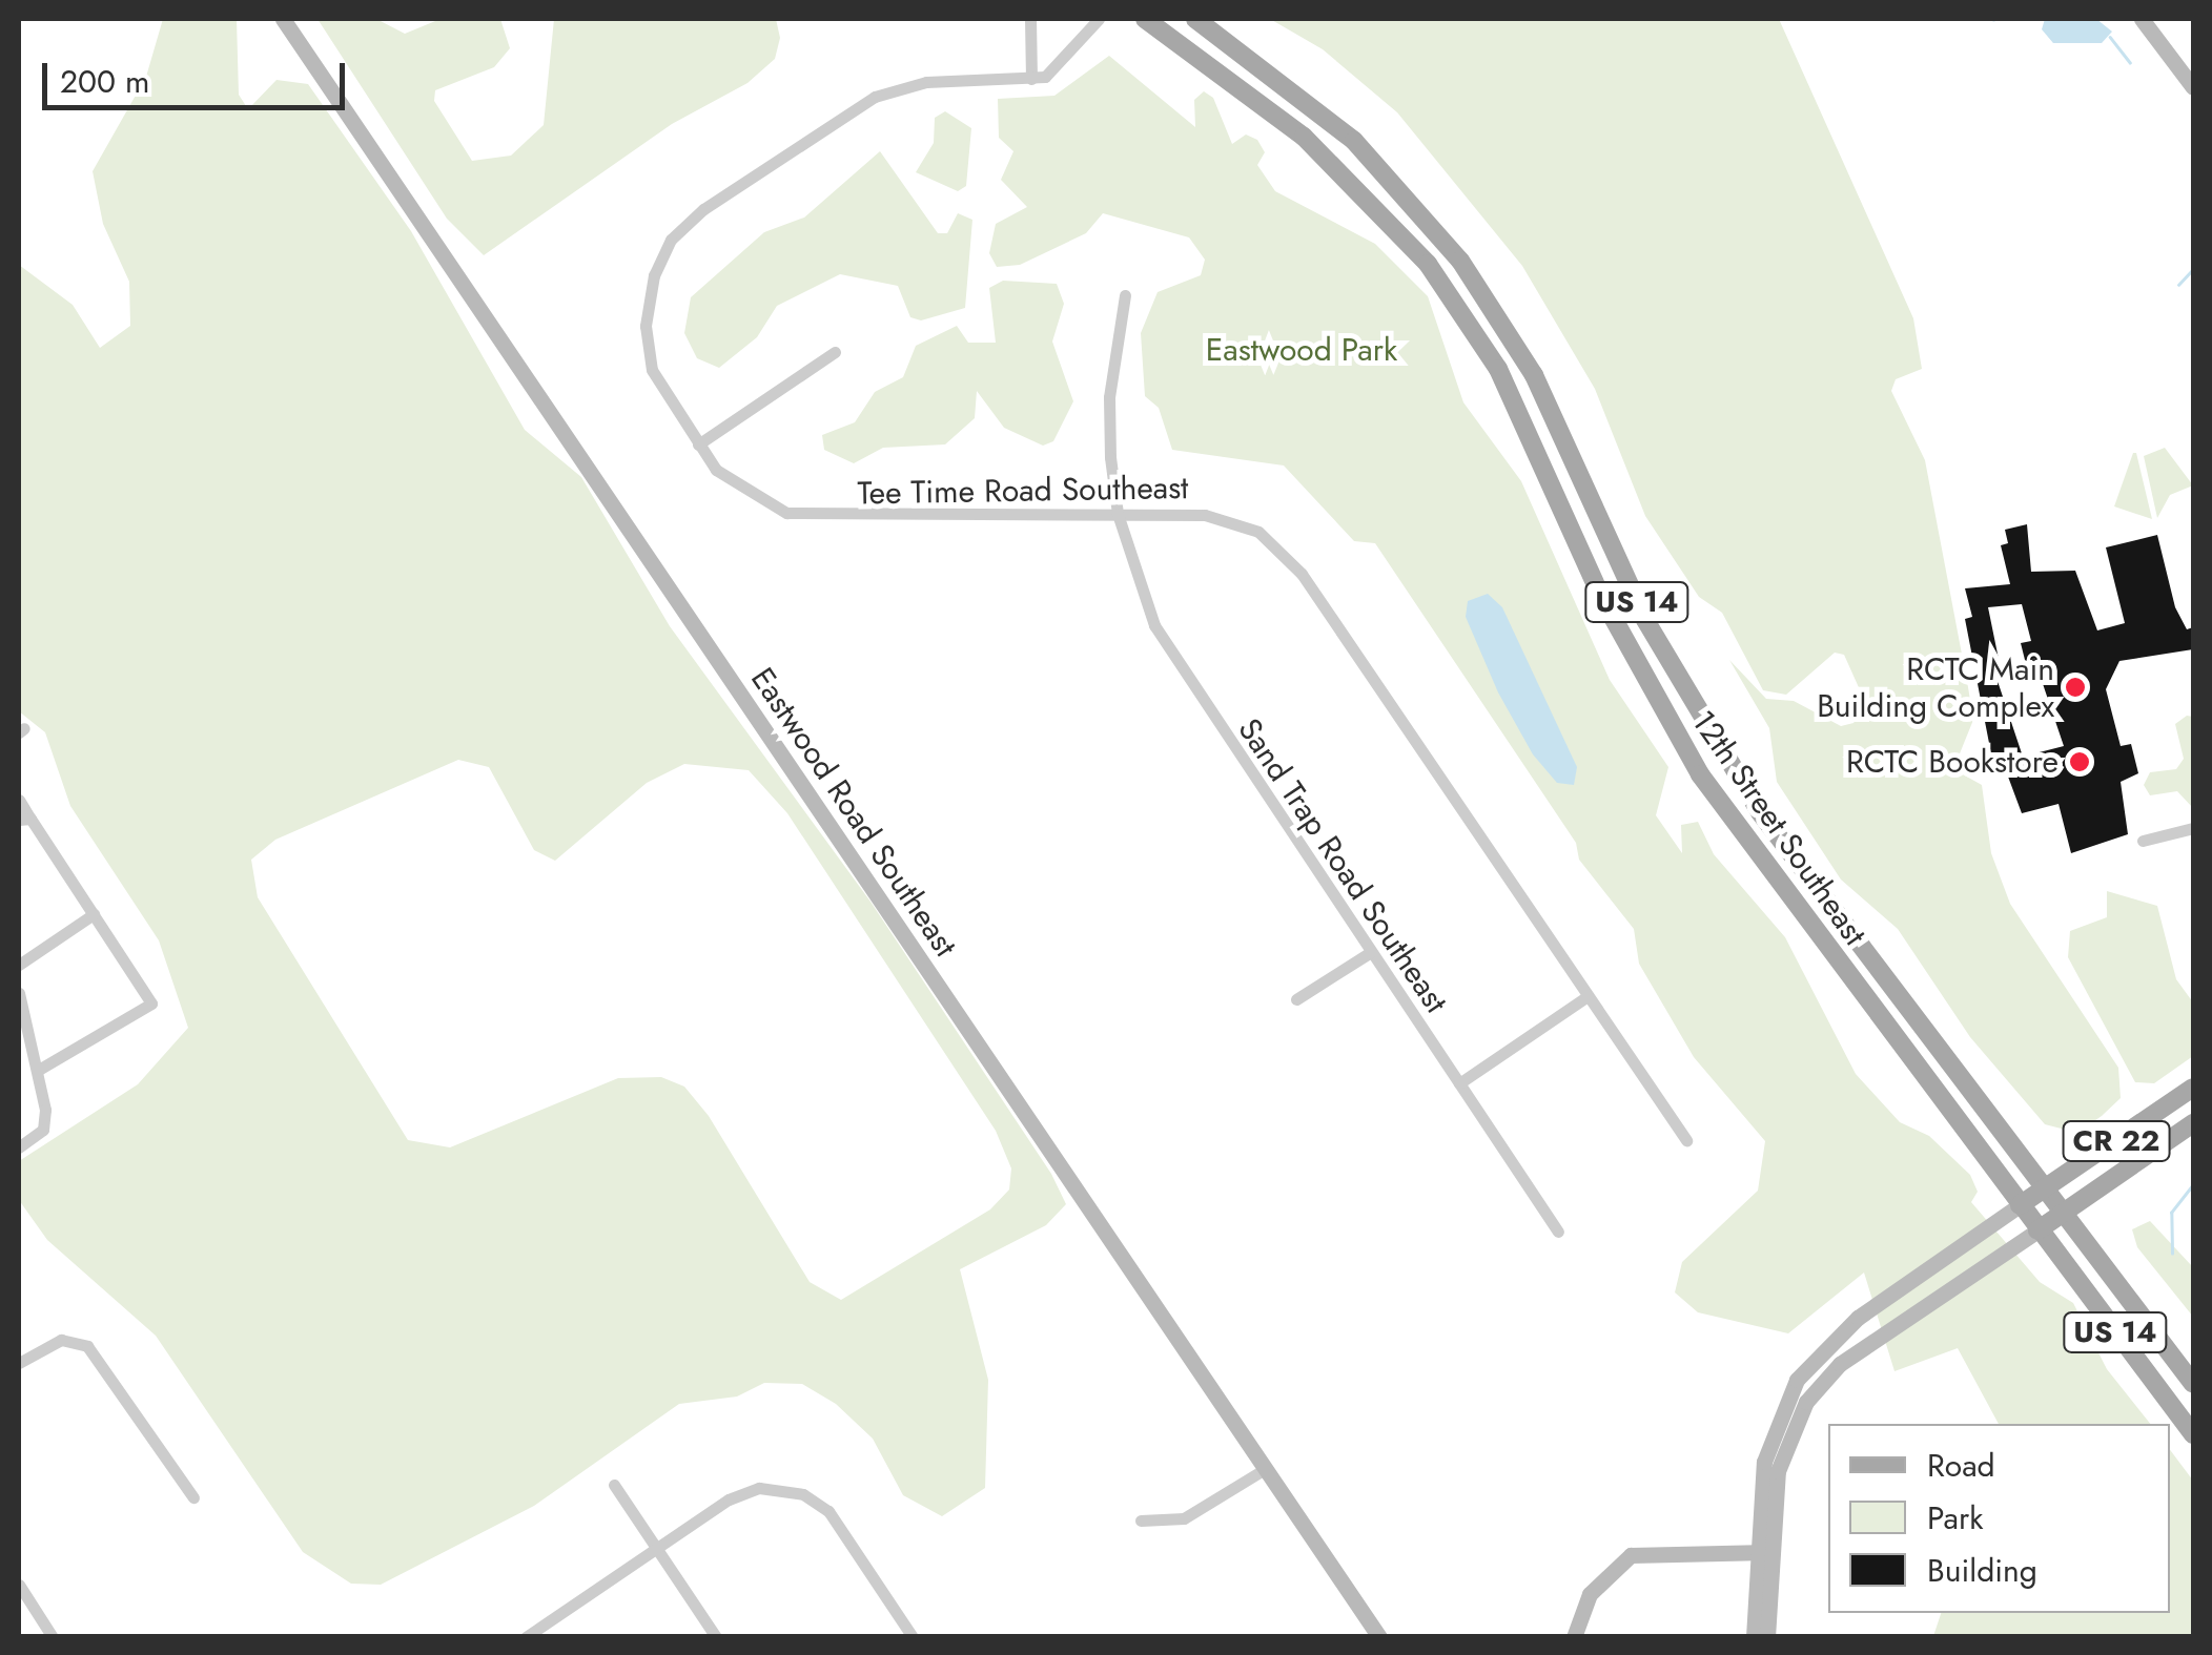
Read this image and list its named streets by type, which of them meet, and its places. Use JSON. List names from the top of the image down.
{
  "streets": {
    "main road": ["US 14", "12th Street Southeast", "CR 22"],
    "street": ["Tee Time Road Southeast", "Eastwood Road Southeast", "Sand Trap Road Southeast"]
  },
  "crossings": [
    ["Tee Time Road Southeast", "Sand Trap Road Southeast"],
    ["US 14", "12th Street Southeast"],
    ["US 14", "CR 22"],
    ["12th Street Southeast", "CR 22"]
  ],
  "parks": ["Eastwood Park"],
  "places": ["RCTC Main Building Complex", "RCTC Bookstore"],
  "legend": ["Road", "Park", "Building"],
  "scale_bar": "200 m"
}
